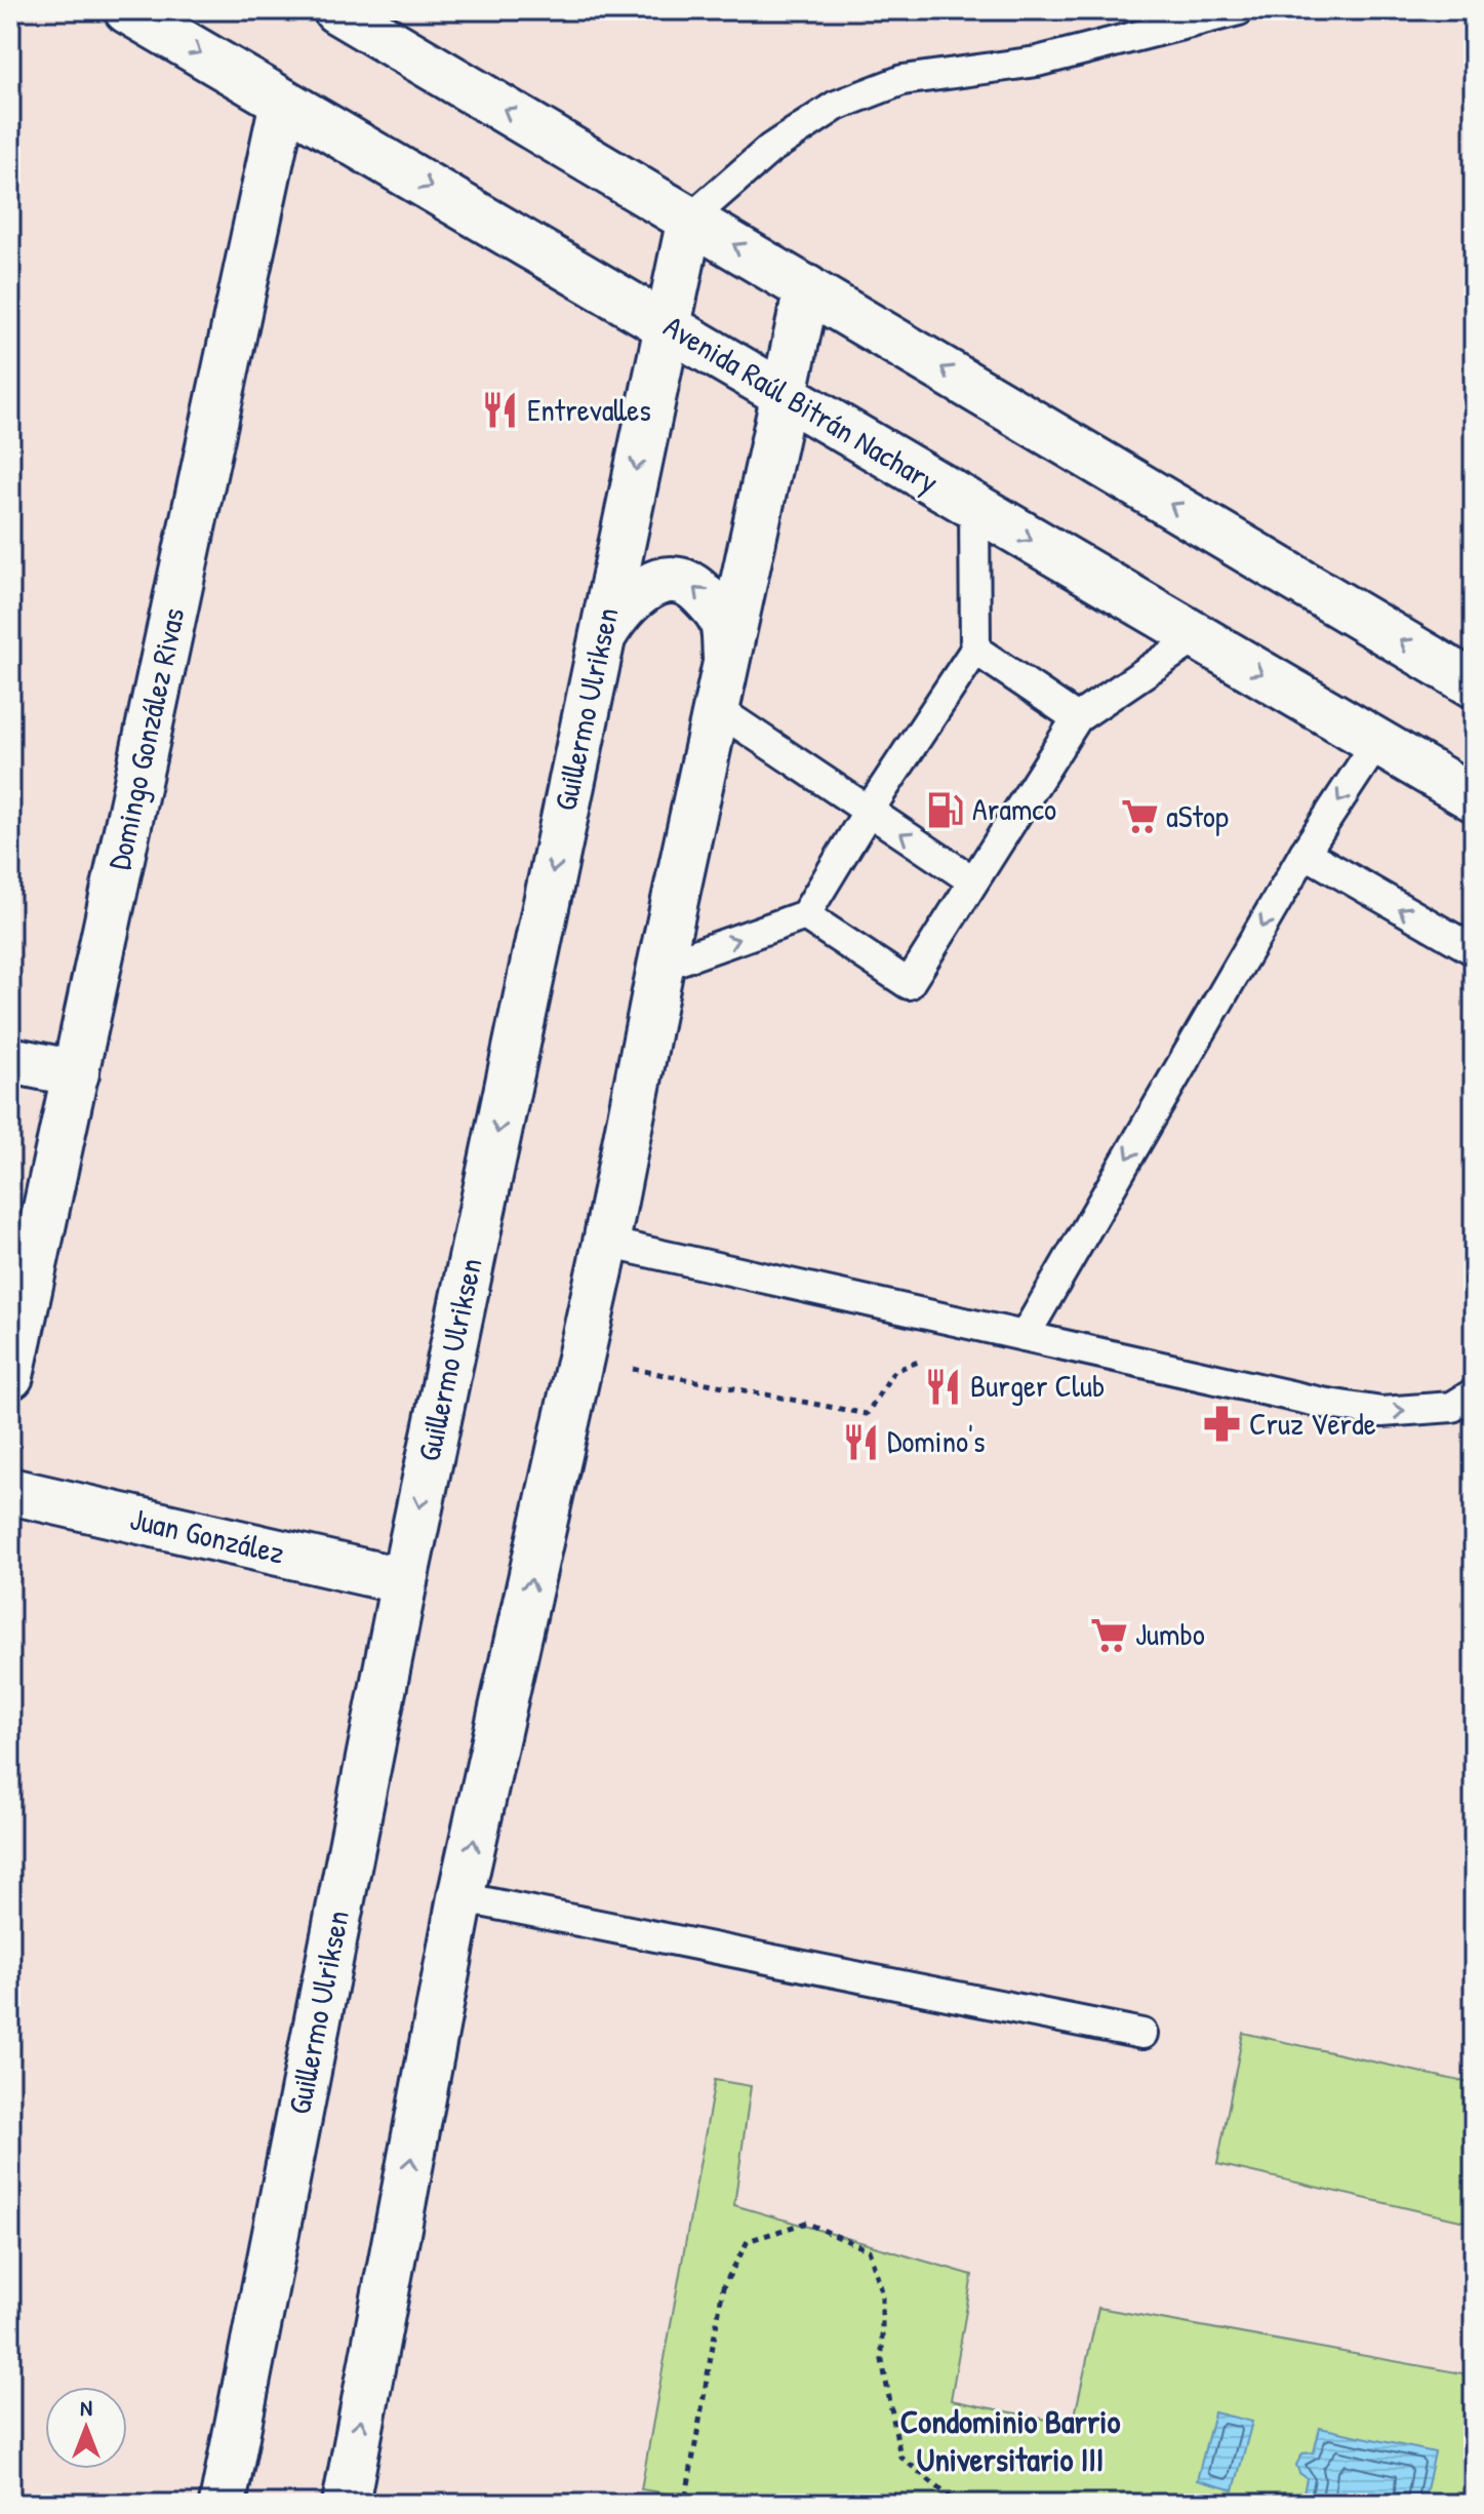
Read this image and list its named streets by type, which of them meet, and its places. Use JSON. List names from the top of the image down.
{
  "streets": {
    "main road": [
      "Avenida Raúl Bitrán Nachary",
      "Guillermo Ulriksen",
      "Domingo González Rivas",
      "Juan González"
    ]
  },
  "crossings": [
    ["Avenida Raúl Bitrán Nachary", "Guillermo Ulriksen"],
    ["Avenida Raúl Bitrán Nachary", "Domingo González Rivas"],
    ["Guillermo Ulriksen", "Juan González"]
  ],
  "districts": ["Condominio Barrio Universitario III"],
  "places": {
    "restaurant": ["Entrevalles", "Burger Club", "Domino's"],
    "fuel station": ["Aramco"],
    "supermarket": ["aStop", "Jumbo"],
    "pharmacy": ["Cruz Verde"]
  },
  "north": "top"
}
